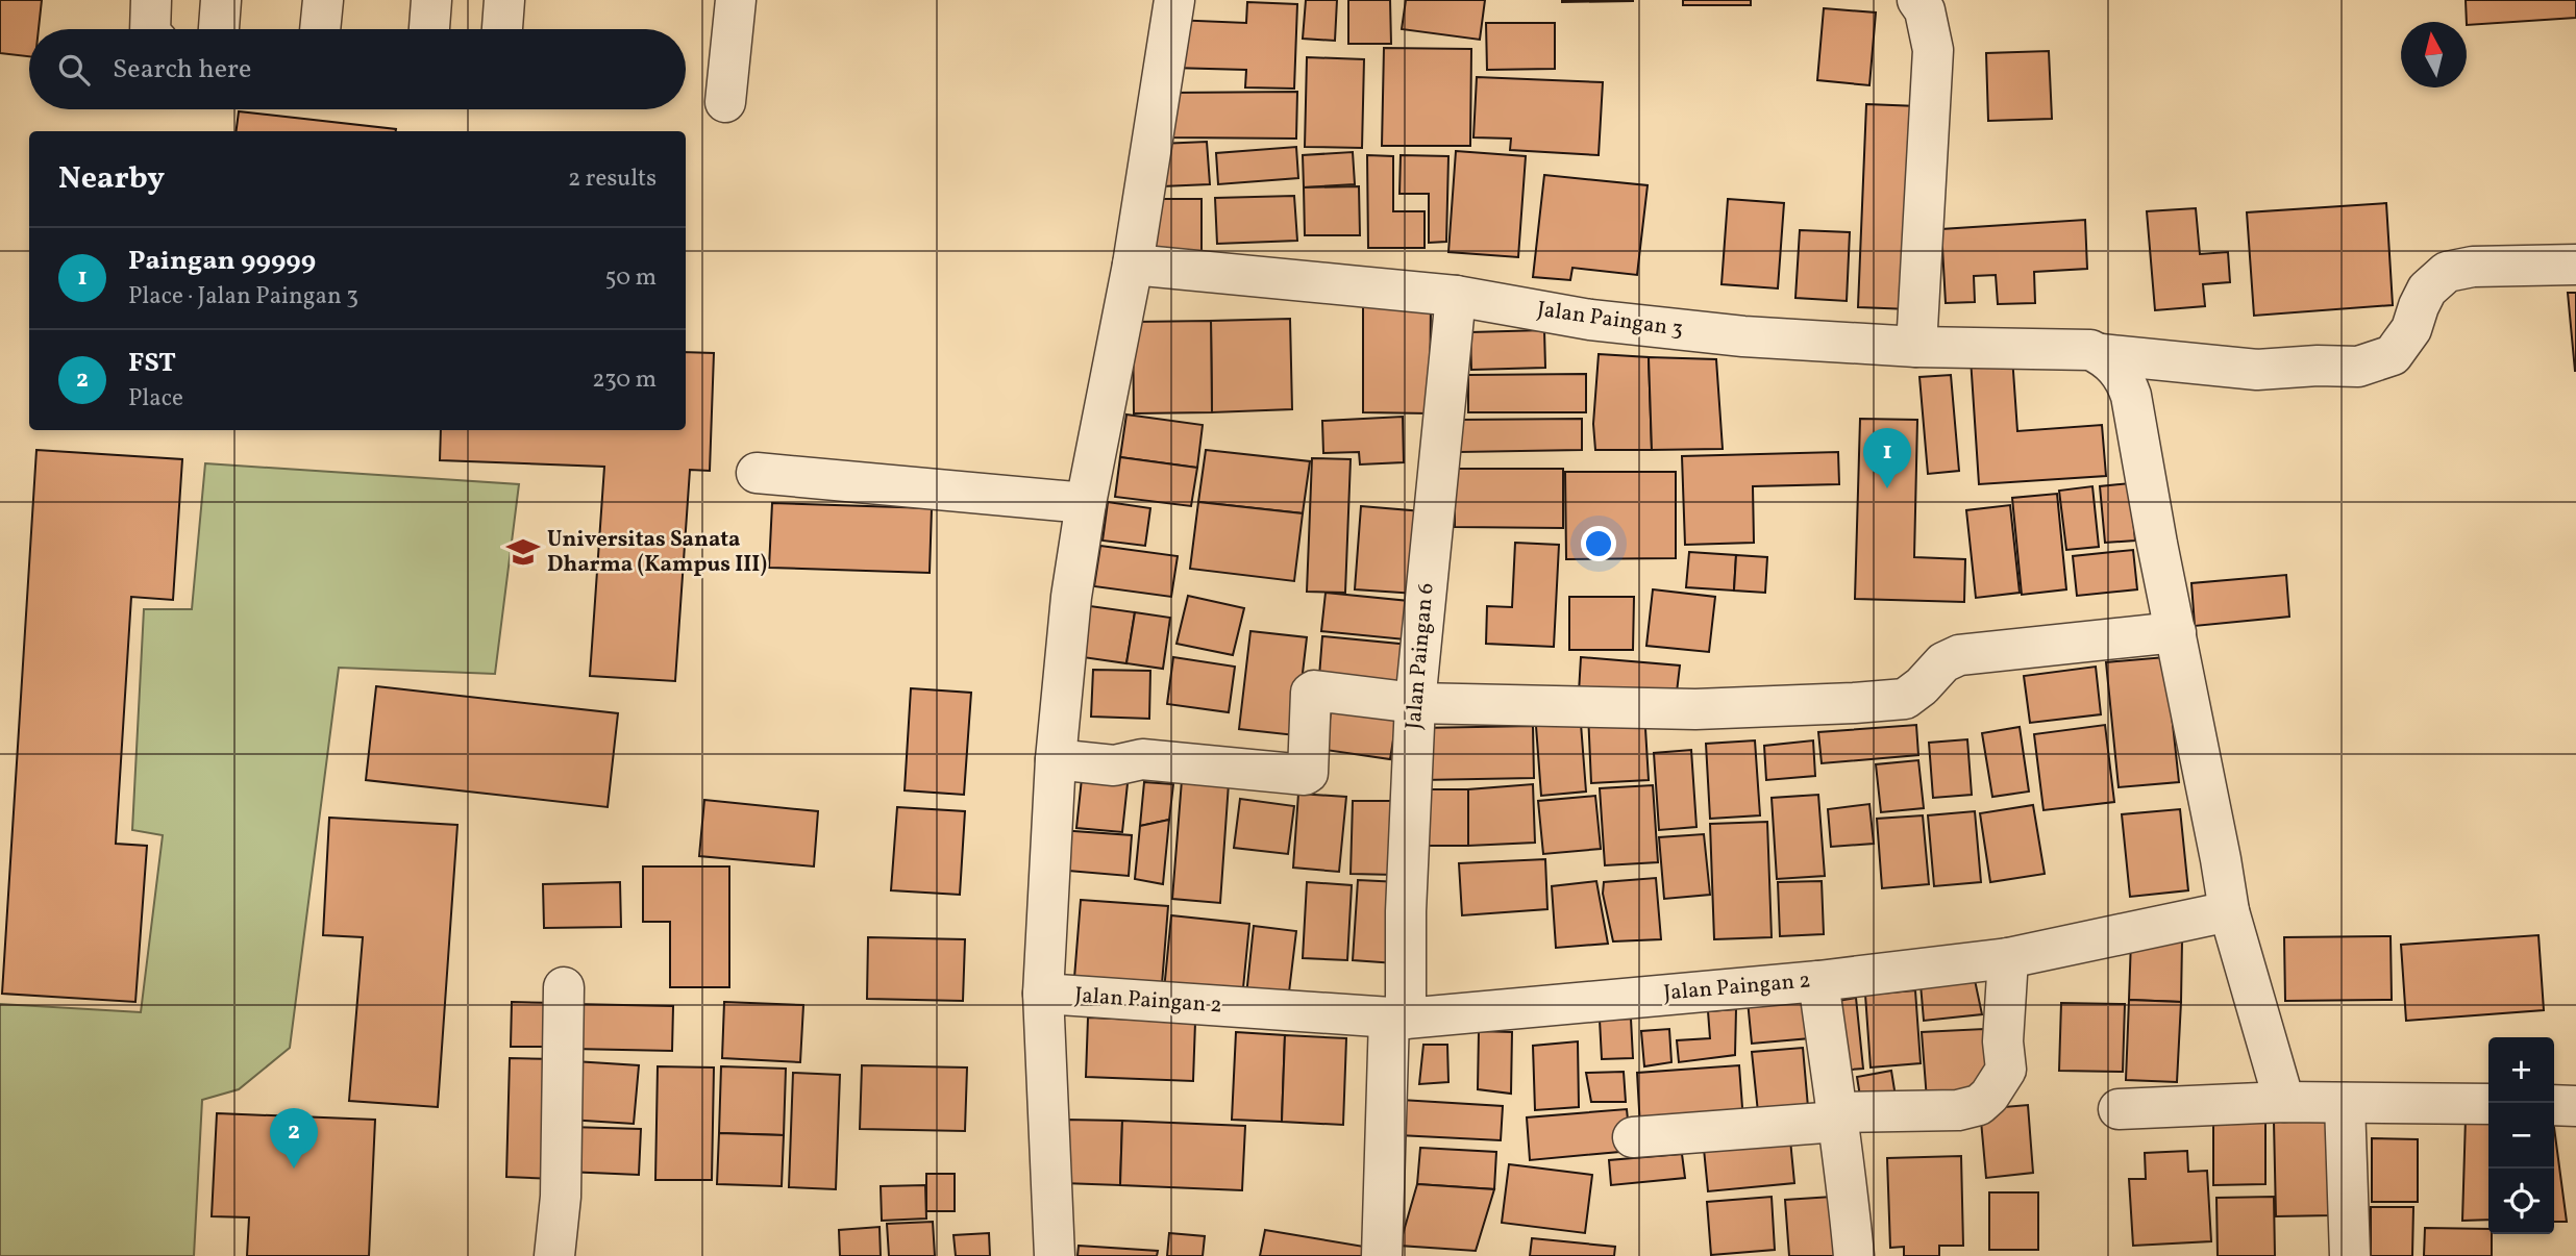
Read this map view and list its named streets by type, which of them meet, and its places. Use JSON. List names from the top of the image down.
{
  "streets": {
    "street": ["Jalan Paingan 3", "Jalan Paingan 6", "Jalan Paingan 2"]
  },
  "crossings": [
    ["Jalan Paingan 3", "Jalan Paingan 6"],
    ["Jalan Paingan 6", "Jalan Paingan 2"]
  ],
  "places": {
    "school or university": ["Universitas Sanata Dharma (Kampus III)"]
  },
  "north": "top",
  "page": {
    "search": "Search here",
    "heading": ["Nearby", "2 results"],
    "list": [
      {
        "mark": "1",
        "name": "Paingan 99999",
        "note": "Place · Jalan Paingan 3",
        "value": "50 m"
      },
      {
        "mark": "2",
        "name": "FST",
        "note": "Place",
        "value": "230 m"
      }
    ],
    "pins": ["1", "2"],
    "map_buttons": ["+", "−"]
  }
}
